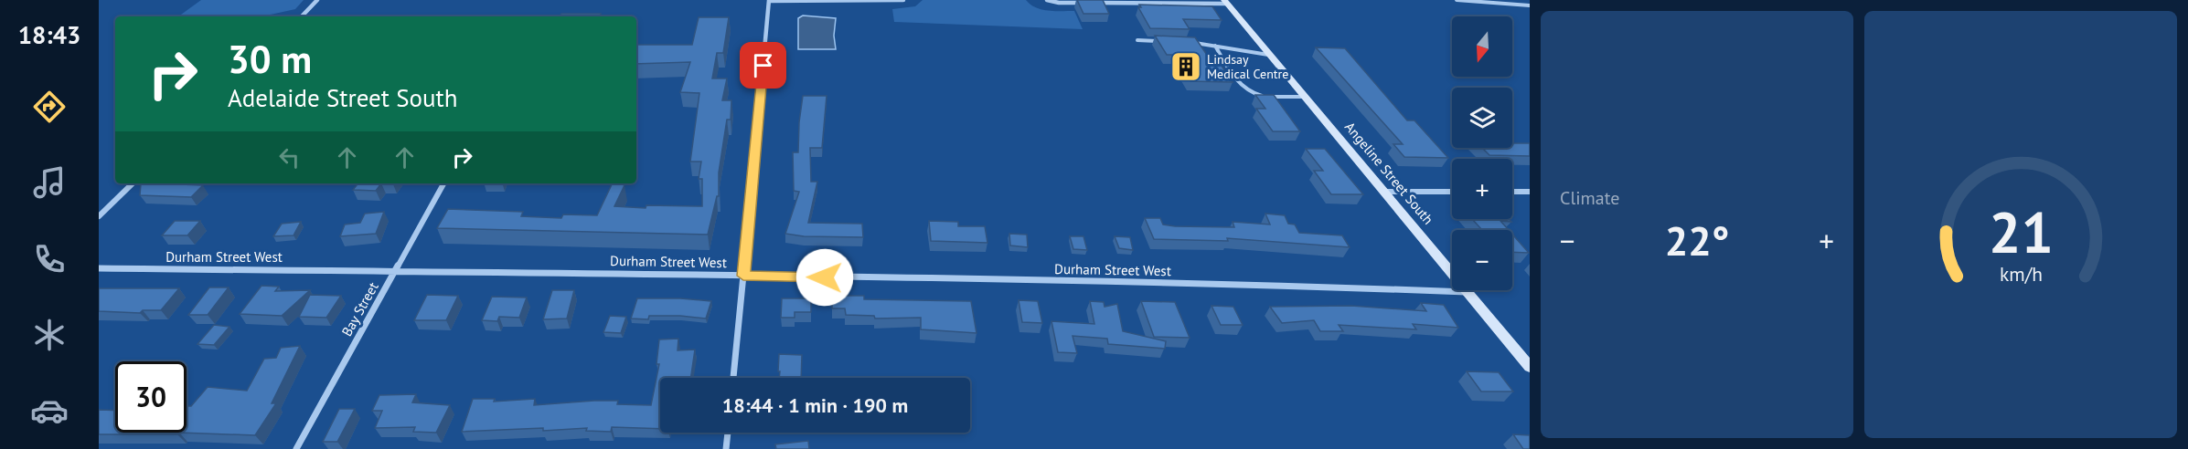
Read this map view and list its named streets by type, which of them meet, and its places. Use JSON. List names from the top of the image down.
{
  "streets": {
    "main road": ["Angeline Street South"],
    "street": ["Durham Street West", "Bay Street"]
  },
  "crossings": [
    ["Angeline Street South", "Durham Street West"],
    ["Durham Street West", "Bay Street"]
  ],
  "places": {
    "building": ["Lindsay Medical Centre"]
  },
  "north": "bottom",
  "page": {
    "tabs": "18:43",
    "tile": "Climate",
    "map_buttons": ["+", "−"],
    "turn": ["30 m", "Adelaide Street South"],
    "heat": ["−", "22°", "+"],
    "limit": "30",
    "trip": "18:44 · 1 min · 190 m",
    "gauge": ["21", "km/h"]
  }
}
